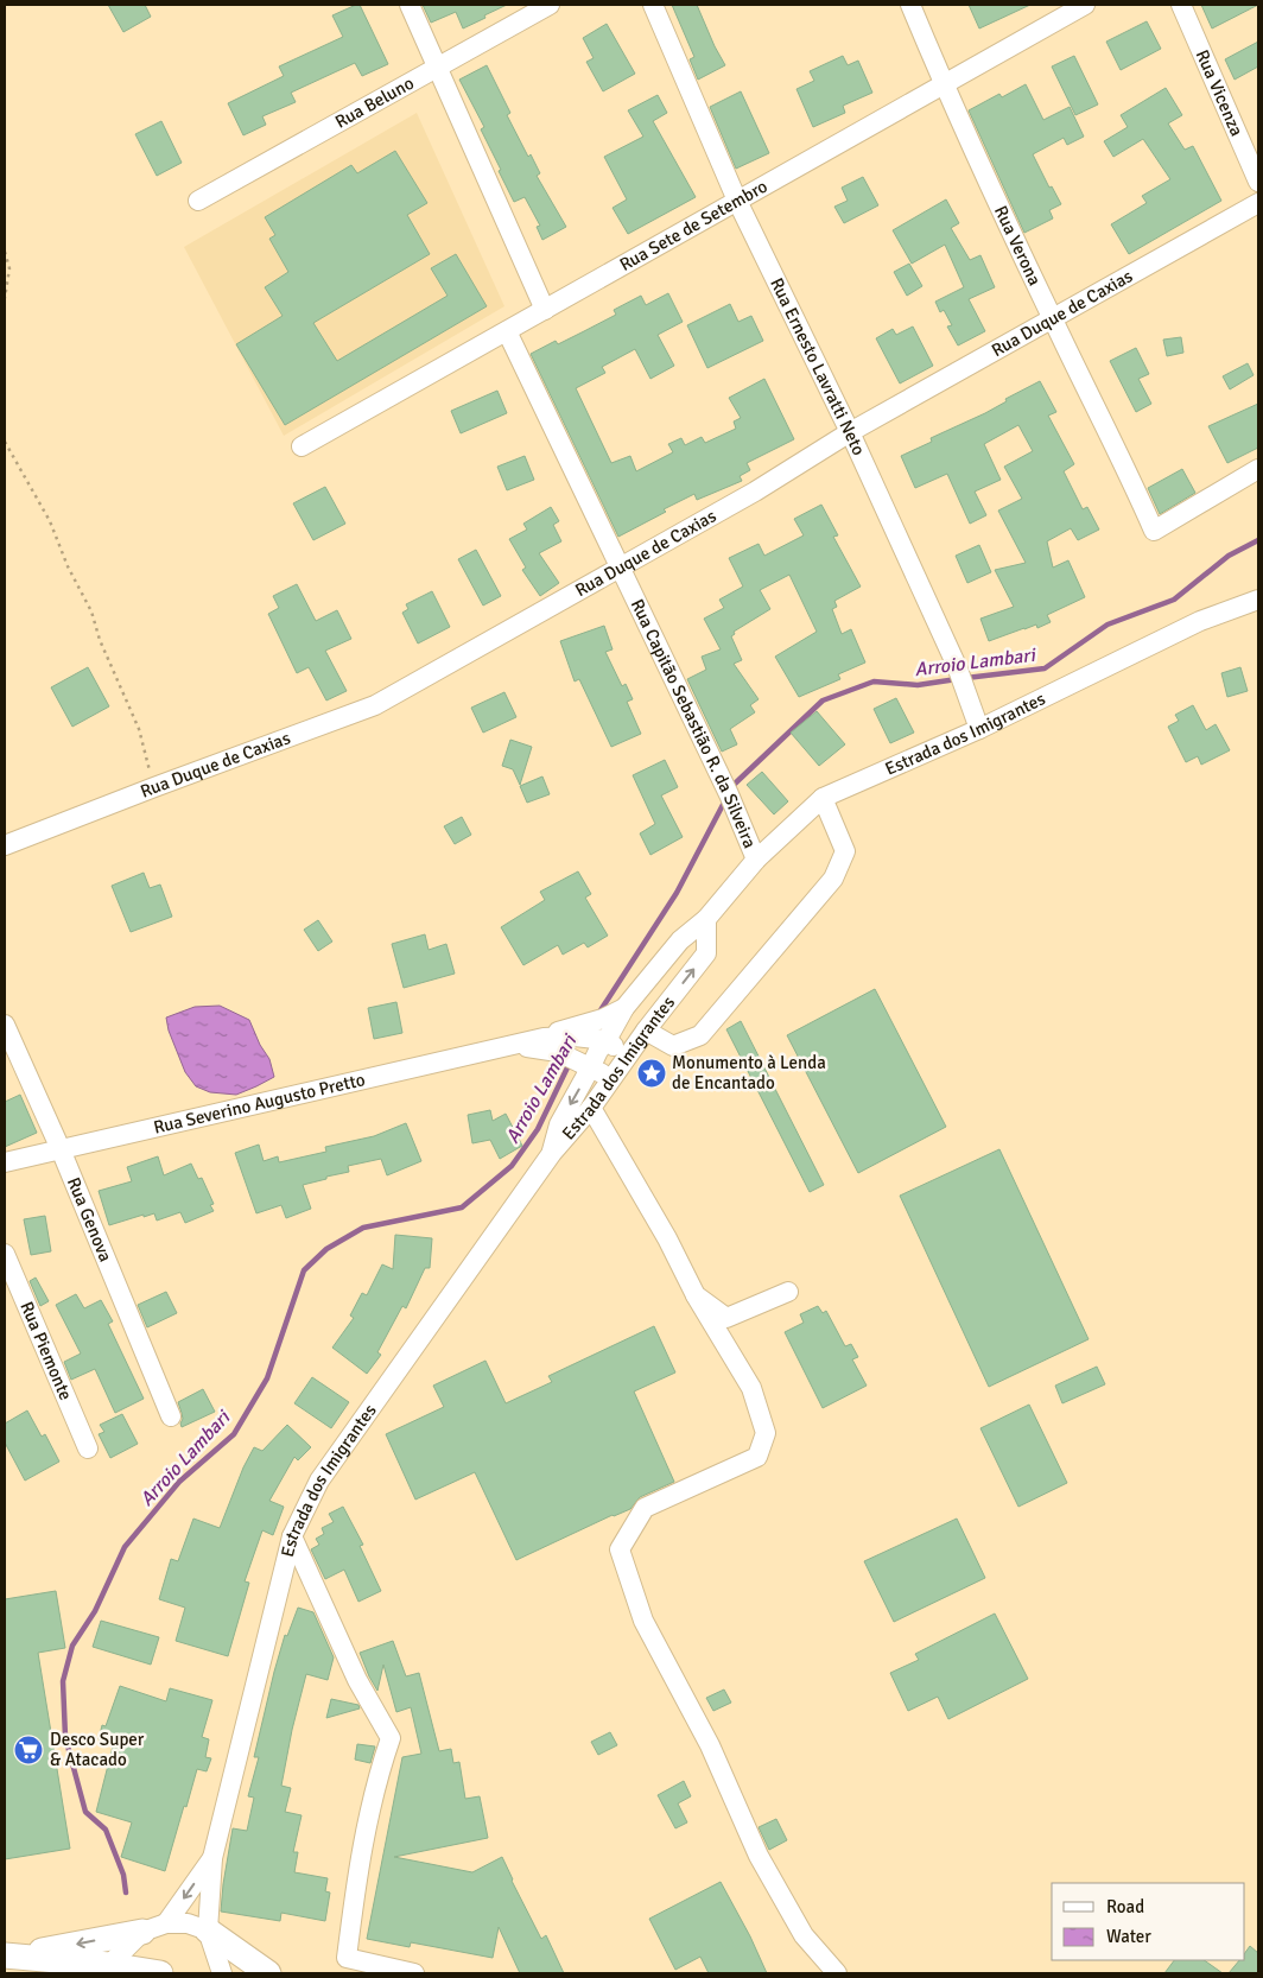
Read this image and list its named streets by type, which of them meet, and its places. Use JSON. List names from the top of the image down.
{
  "streets": {
    "street": [
      "Rua Vicenza",
      "Rua Beluno",
      "Rua Sete de Setembro",
      "Rua Verona",
      "Rua Duque de Caxias",
      "Rua Ernesto Lavratti Neto",
      "Rua Capitão Sebastião R. da Silveira",
      "Estrada dos Imigrantes",
      "Rua Severino Augusto Pretto",
      "Rua Genova",
      "Rua Piemonte"
    ]
  },
  "crossings": [
    ["Rua Sete de Setembro", "Rua Verona"],
    ["Rua Sete de Setembro", "Rua Ernesto Lavratti Neto"],
    ["Rua Sete de Setembro", "Rua Capitão Sebastião R. da Silveira"],
    ["Rua Verona", "Rua Duque de Caxias"],
    ["Rua Duque de Caxias", "Rua Ernesto Lavratti Neto"],
    ["Rua Duque de Caxias", "Rua Capitão Sebastião R. da Silveira"],
    ["Rua Ernesto Lavratti Neto", "Estrada dos Imigrantes"],
    ["Rua Capitão Sebastião R. da Silveira", "Estrada dos Imigrantes"],
    ["Estrada dos Imigrantes", "Rua Severino Augusto Pretto"],
    ["Rua Severino Augusto Pretto", "Rua Genova"]
  ],
  "water": ["Arroio Lambari"],
  "places": {
    "place": ["Monumento à Lenda de Encantado"],
    "supermarket": ["Desco Super & Atacado"]
  },
  "legend": ["Road", "Water"]
}
